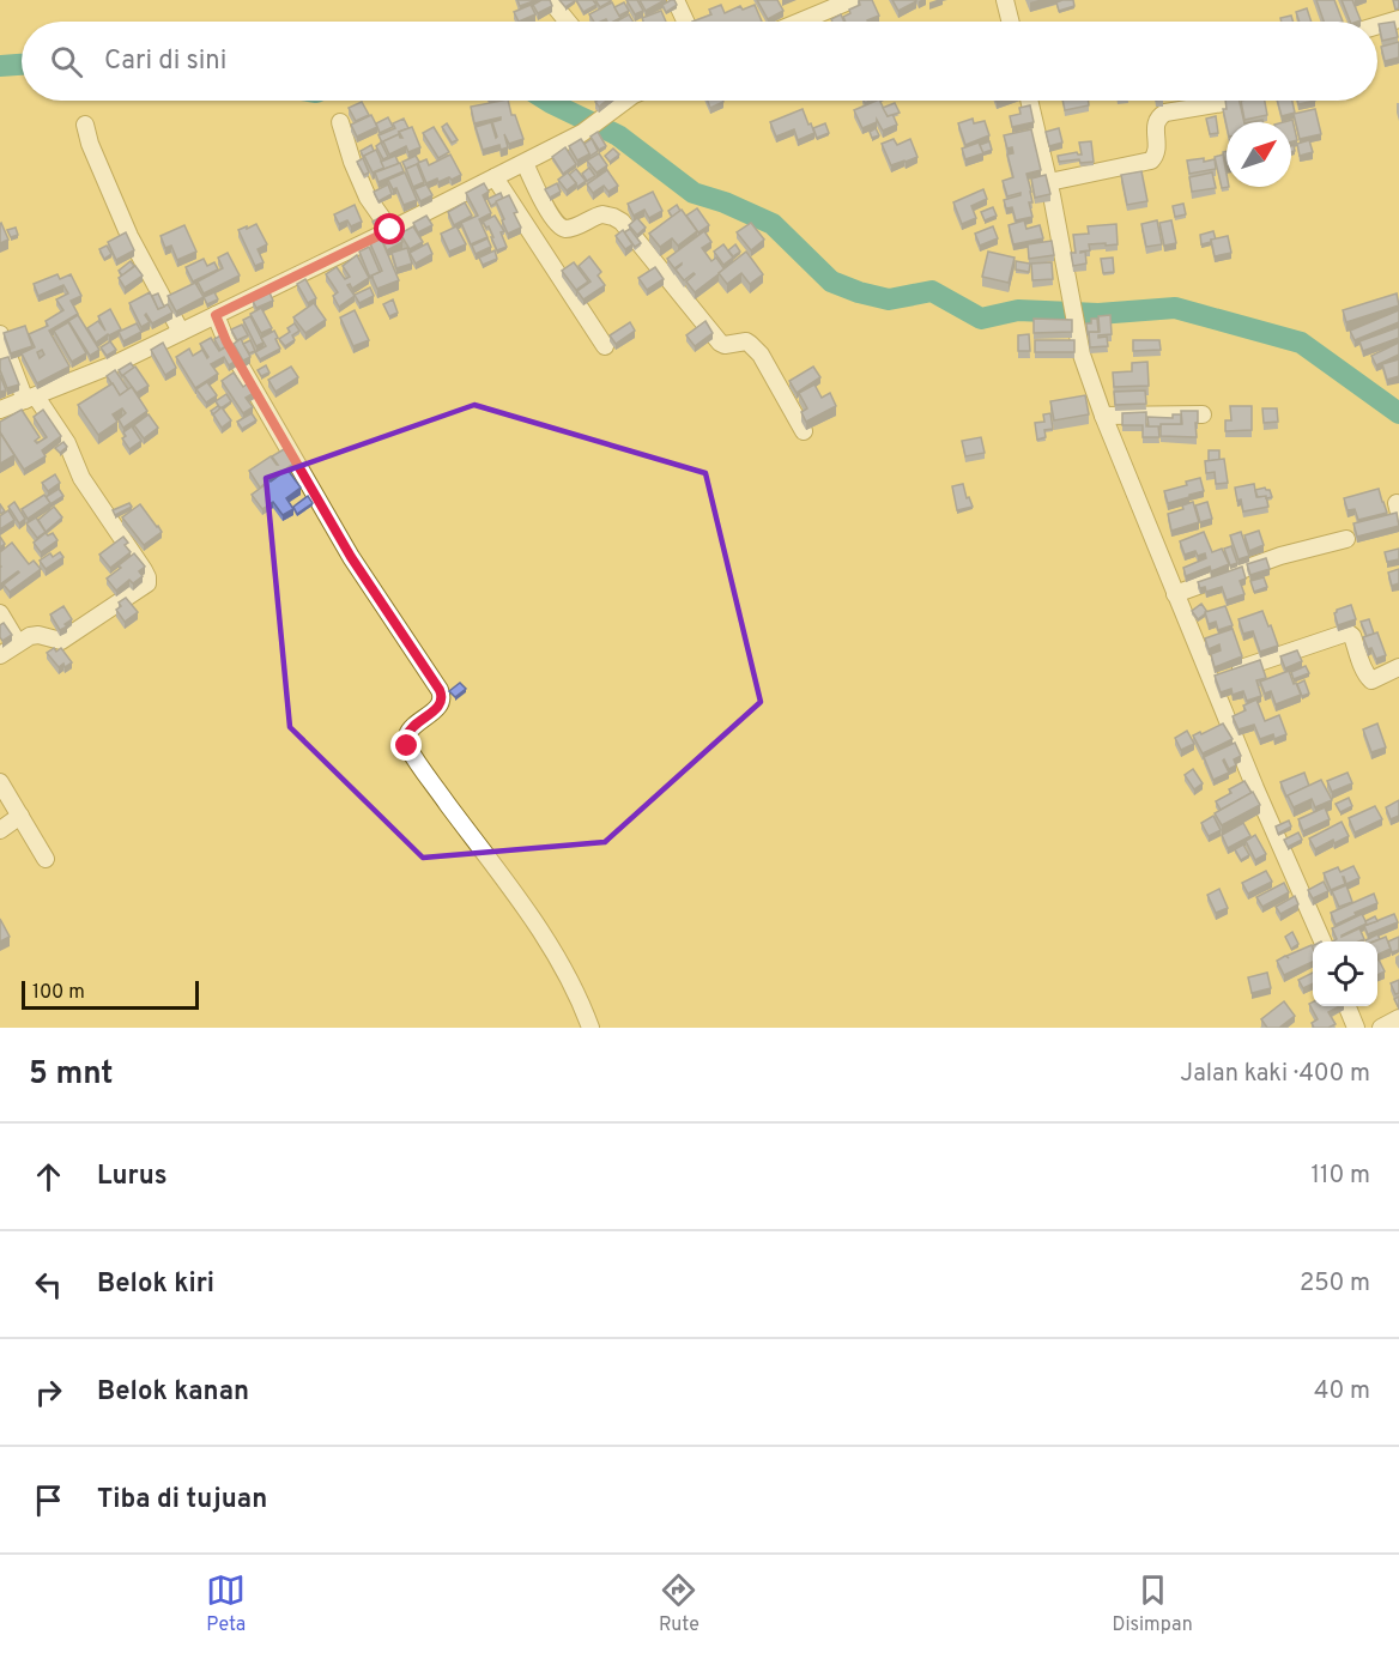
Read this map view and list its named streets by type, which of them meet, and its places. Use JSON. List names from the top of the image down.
{
  "scale_bar": "100 m",
  "north": "top right",
  "page": {
    "search": "Cari di sini",
    "scale": "100 m",
    "heading": ["5 mnt", "Jalan kaki · 400 m"],
    "list": [
      ["Lurus", "110 m"],
      ["Belok kiri", "250 m"],
      ["Belok kanan", "40 m"],
      "Tiba di tujuan"
    ],
    "nav": ["Peta", "Rute", "Disimpan"]
  }
}
